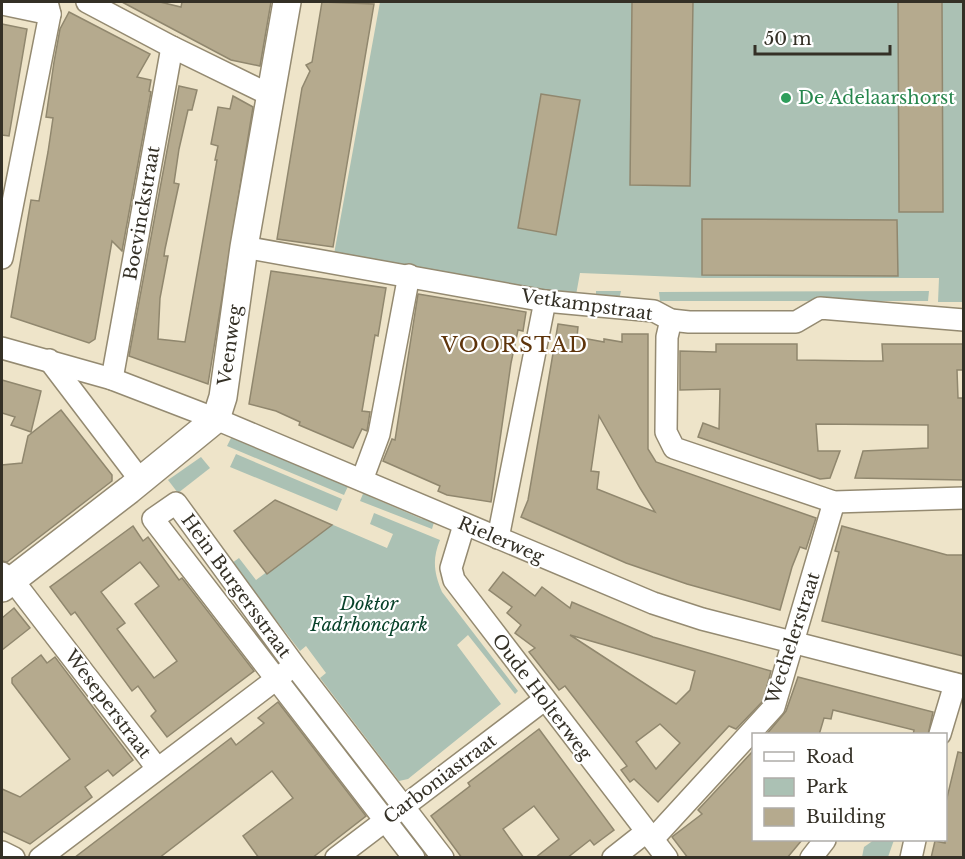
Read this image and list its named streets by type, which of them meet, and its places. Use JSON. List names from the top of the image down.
{
  "streets": {
    "street": [
      "Boevinckstraat",
      "Vetkampstraat",
      "Veenweg",
      "Rielerweg",
      "Hein Burgersstraat",
      "Wechelerstraat",
      "Oude Holterweg",
      "Weseperstraat",
      "Carboniastraat"
    ]
  },
  "crossings": [
    ["Boevinckstraat", "Rielerweg"],
    ["Vetkampstraat", "Veenweg"],
    ["Veenweg", "Rielerweg"],
    ["Rielerweg", "Wechelerstraat"],
    ["Rielerweg", "Oude Holterweg"],
    ["Hein Burgersstraat", "Carboniastraat"],
    ["Wechelerstraat", "Oude Holterweg"],
    ["Oude Holterweg", "Carboniastraat"]
  ],
  "districts": ["VOORSTAD"],
  "parks": ["Doktor Fadrhoncpark"],
  "places": ["De Adelaarshorst"],
  "legend": ["Road", "Park", "Building"],
  "scale_bar": "50 m"
}
